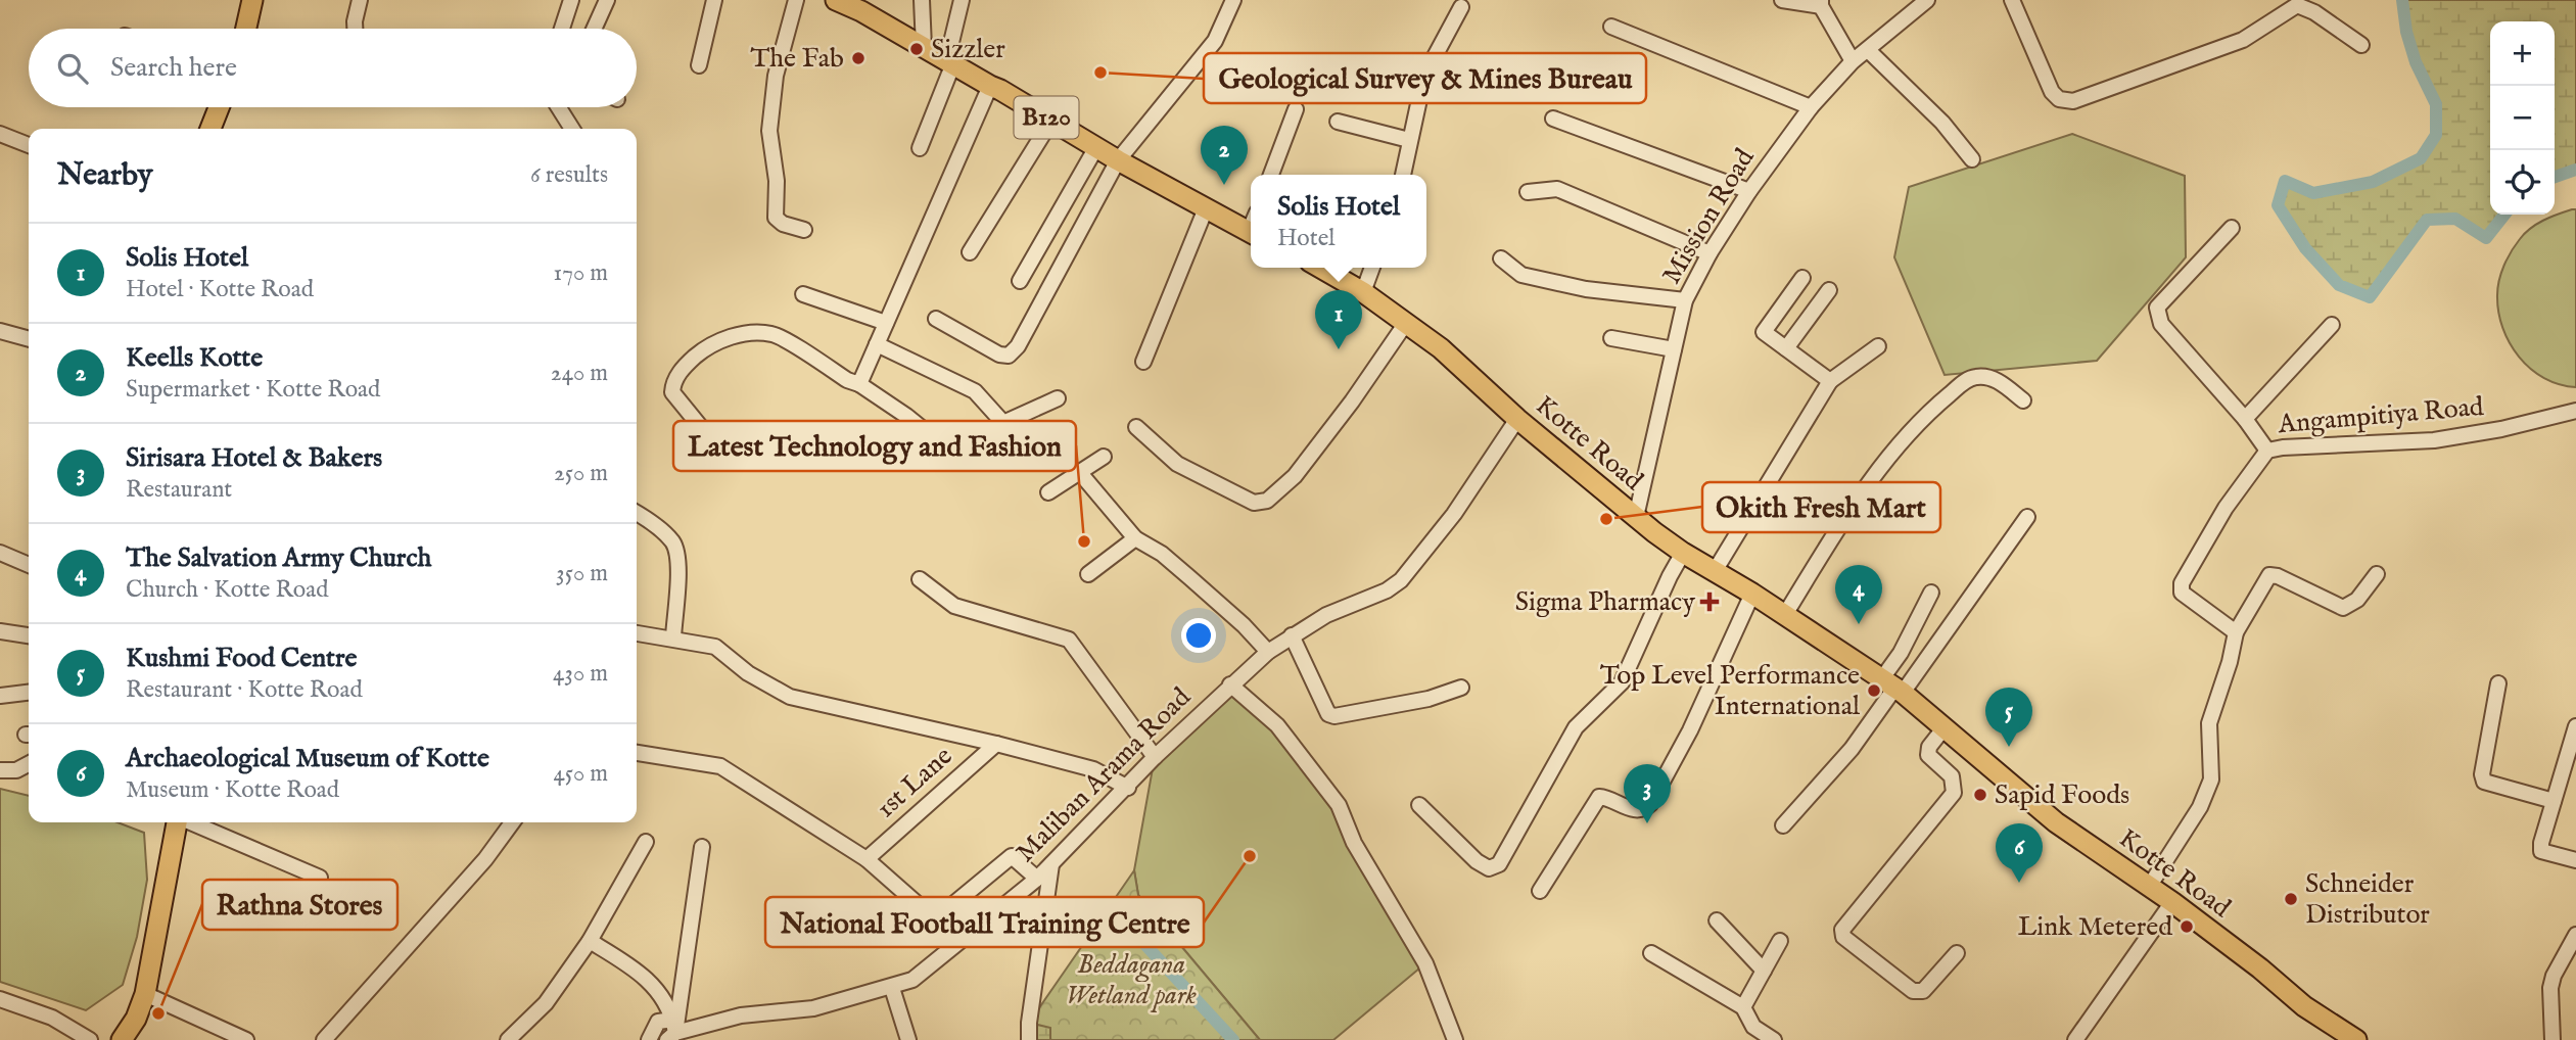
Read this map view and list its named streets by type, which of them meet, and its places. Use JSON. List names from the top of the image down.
{
  "streets": {
    "main road": ["B120", "Kotte Road"],
    "street": [
      "Mission Road",
      "Angampitiya Road",
      "Maliban Arama Road",
      "1st Lane"
    ]
  },
  "crossings": [
    ["Mission Road", "Kotte Road"],
    ["Kotte Road", "Maliban Arama Road"]
  ],
  "parks": ["Beddagana Wetland park"],
  "places": {
    "other": [
      "Sizzler",
      "The Fab",
      "Geological Survey & Mines Bureau",
      "Okith Fresh Mart",
      "Latest Technology and Fashion",
      "Top Level Performance International",
      "Sapid Foods",
      "National Football Training Centre",
      "Schneider Distributor",
      "Link Metered",
      "Rathna Stores"
    ],
    "health": ["Sigma Pharmacy"]
  },
  "page": {
    "map_buttons": ["+", "−"],
    "search": "Search here",
    "pins": [
      "2",
      "1",
      "4",
      "5",
      "3",
      "6"
    ],
    "heading": ["Nearby", "6 results"],
    "popup": ["Solis Hotel", "Hotel"],
    "list": [
      {
        "mark": "1",
        "name": "Solis Hotel",
        "note": "Hotel · Kotte Road",
        "value": "170 m"
      },
      {
        "mark": "2",
        "name": "Keells Kotte",
        "note": "Supermarket · Kotte Road",
        "value": "240 m"
      },
      {
        "mark": "3",
        "name": "Sirisara Hotel & Bakers",
        "note": "Restaurant",
        "value": "250 m"
      },
      {
        "mark": "4",
        "name": "The Salvation Army Church",
        "note": "Church · Kotte Road",
        "value": "350 m"
      },
      {
        "mark": "5",
        "name": "Kushmi Food Centre",
        "note": "Restaurant · Kotte Road",
        "value": "430 m"
      },
      {
        "mark": "6",
        "name": "Archaeological Museum of Kotte",
        "note": "Museum · Kotte Road",
        "value": "450 m"
      }
    ]
  }
}
